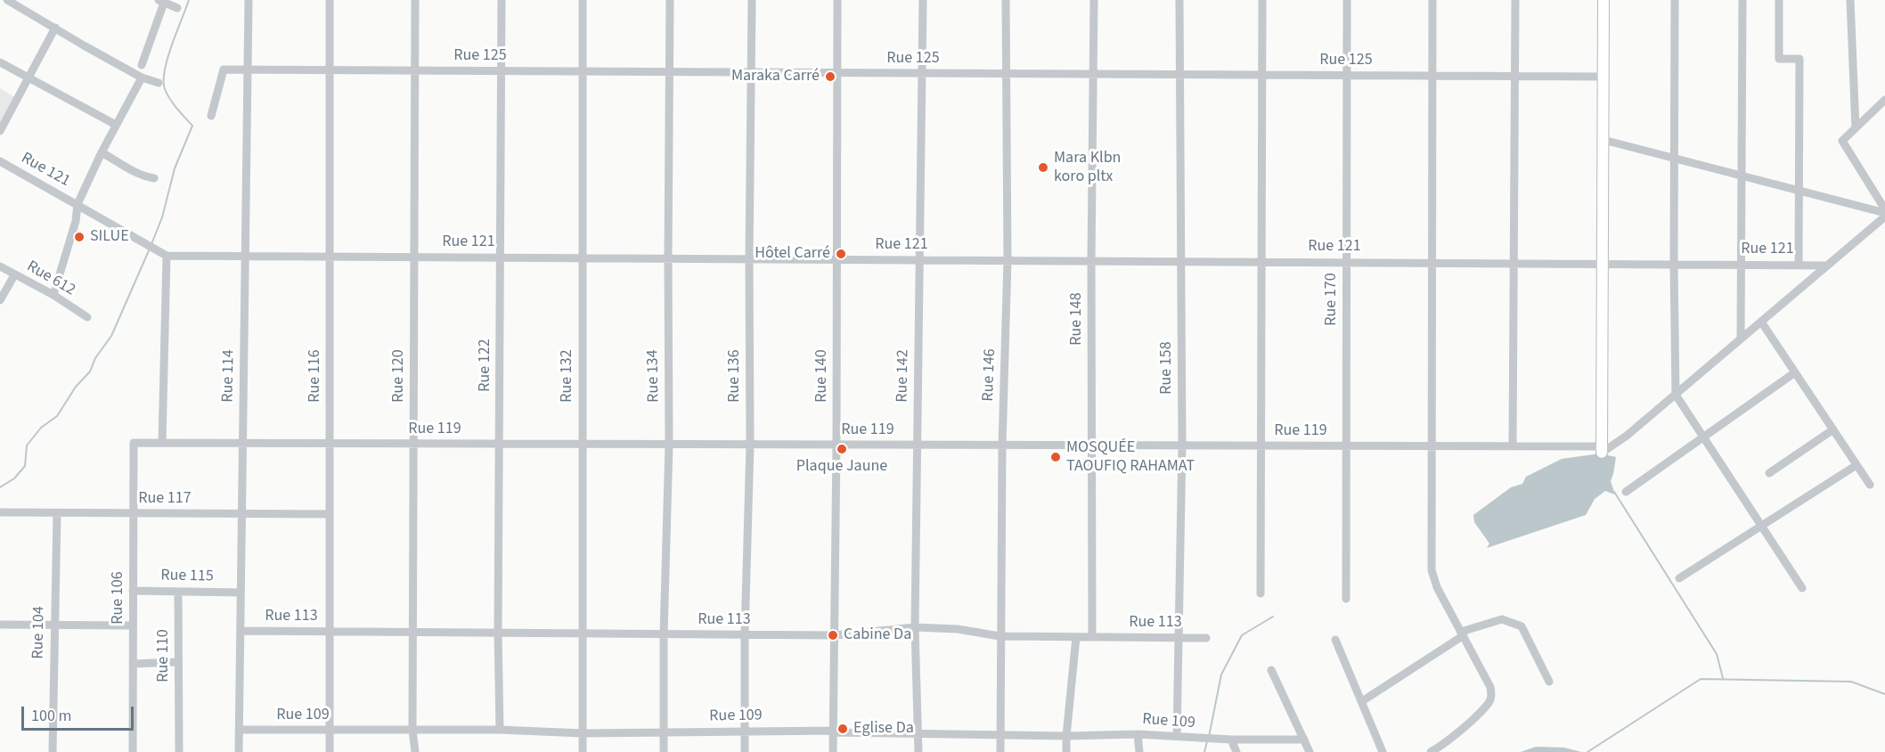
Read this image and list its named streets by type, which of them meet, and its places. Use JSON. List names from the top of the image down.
{
  "streets": {
    "street": [
      "Rue 125",
      "Rue 121",
      "Rue 612",
      "Rue 170",
      "Rue 148",
      "Rue 122",
      "Rue 158",
      "Rue 146",
      "Rue 114",
      "Rue 116",
      "Rue 120",
      "Rue 132",
      "Rue 134",
      "Rue 136",
      "Rue 140",
      "Rue 142",
      "Rue 119",
      "Rue 117",
      "Rue 115",
      "Rue 106",
      "Rue 113",
      "Rue 104",
      "Rue 110",
      "Rue 109"
    ]
  },
  "crossings": [
    ["Rue 125", "Rue 170"],
    ["Rue 125", "Rue 148"],
    ["Rue 125", "Rue 122"],
    ["Rue 125", "Rue 158"],
    ["Rue 125", "Rue 146"],
    ["Rue 125", "Rue 114"],
    ["Rue 125", "Rue 116"],
    ["Rue 125", "Rue 120"],
    ["Rue 125", "Rue 132"],
    ["Rue 125", "Rue 134"],
    ["Rue 125", "Rue 136"],
    ["Rue 125", "Rue 140"],
    ["Rue 125", "Rue 142"],
    ["Rue 121", "Rue 170"],
    ["Rue 121", "Rue 148"],
    ["Rue 121", "Rue 122"],
    ["Rue 121", "Rue 158"],
    ["Rue 121", "Rue 146"],
    ["Rue 121", "Rue 114"],
    ["Rue 121", "Rue 116"],
    ["Rue 121", "Rue 120"],
    ["Rue 121", "Rue 132"],
    ["Rue 121", "Rue 134"],
    ["Rue 121", "Rue 136"],
    ["Rue 121", "Rue 140"],
    ["Rue 121", "Rue 142"],
    ["Rue 170", "Rue 119"],
    ["Rue 148", "Rue 119"],
    ["Rue 148", "Rue 113"],
    ["Rue 122", "Rue 119"],
    ["Rue 122", "Rue 113"],
    ["Rue 122", "Rue 109"],
    ["Rue 158", "Rue 119"],
    ["Rue 158", "Rue 113"],
    ["Rue 158", "Rue 109"],
    ["Rue 146", "Rue 119"],
    ["Rue 146", "Rue 113"],
    ["Rue 146", "Rue 109"],
    ["Rue 114", "Rue 119"],
    ["Rue 114", "Rue 117"],
    ["Rue 114", "Rue 115"],
    ["Rue 114", "Rue 113"],
    ["Rue 114", "Rue 109"],
    ["Rue 116", "Rue 119"],
    ["Rue 116", "Rue 117"],
    ["Rue 116", "Rue 113"],
    ["Rue 116", "Rue 109"],
    ["Rue 120", "Rue 119"],
    ["Rue 120", "Rue 113"],
    ["Rue 120", "Rue 109"],
    ["Rue 132", "Rue 119"],
    ["Rue 132", "Rue 113"],
    ["Rue 132", "Rue 109"],
    ["Rue 134", "Rue 119"],
    ["Rue 134", "Rue 113"],
    ["Rue 134", "Rue 109"],
    ["Rue 136", "Rue 119"],
    ["Rue 136", "Rue 113"],
    ["Rue 136", "Rue 109"],
    ["Rue 140", "Rue 119"],
    ["Rue 140", "Rue 113"],
    ["Rue 140", "Rue 109"],
    ["Rue 142", "Rue 119"],
    ["Rue 142", "Rue 113"],
    ["Rue 142", "Rue 109"],
    ["Rue 119", "Rue 106"],
    ["Rue 117", "Rue 106"],
    ["Rue 117", "Rue 104"],
    ["Rue 115", "Rue 106"],
    ["Rue 115", "Rue 110"]
  ],
  "places": [
    "Maraka Carré",
    "Mara Klbn koro pltx",
    "SILUE",
    "Hôtel Carré",
    "Plaque Jaune",
    "MOSQUÉE TAOUFIQ RAHAMAT",
    "Cabine Da",
    "Eglise Da"
  ],
  "scale_bar": "100 m"
}
